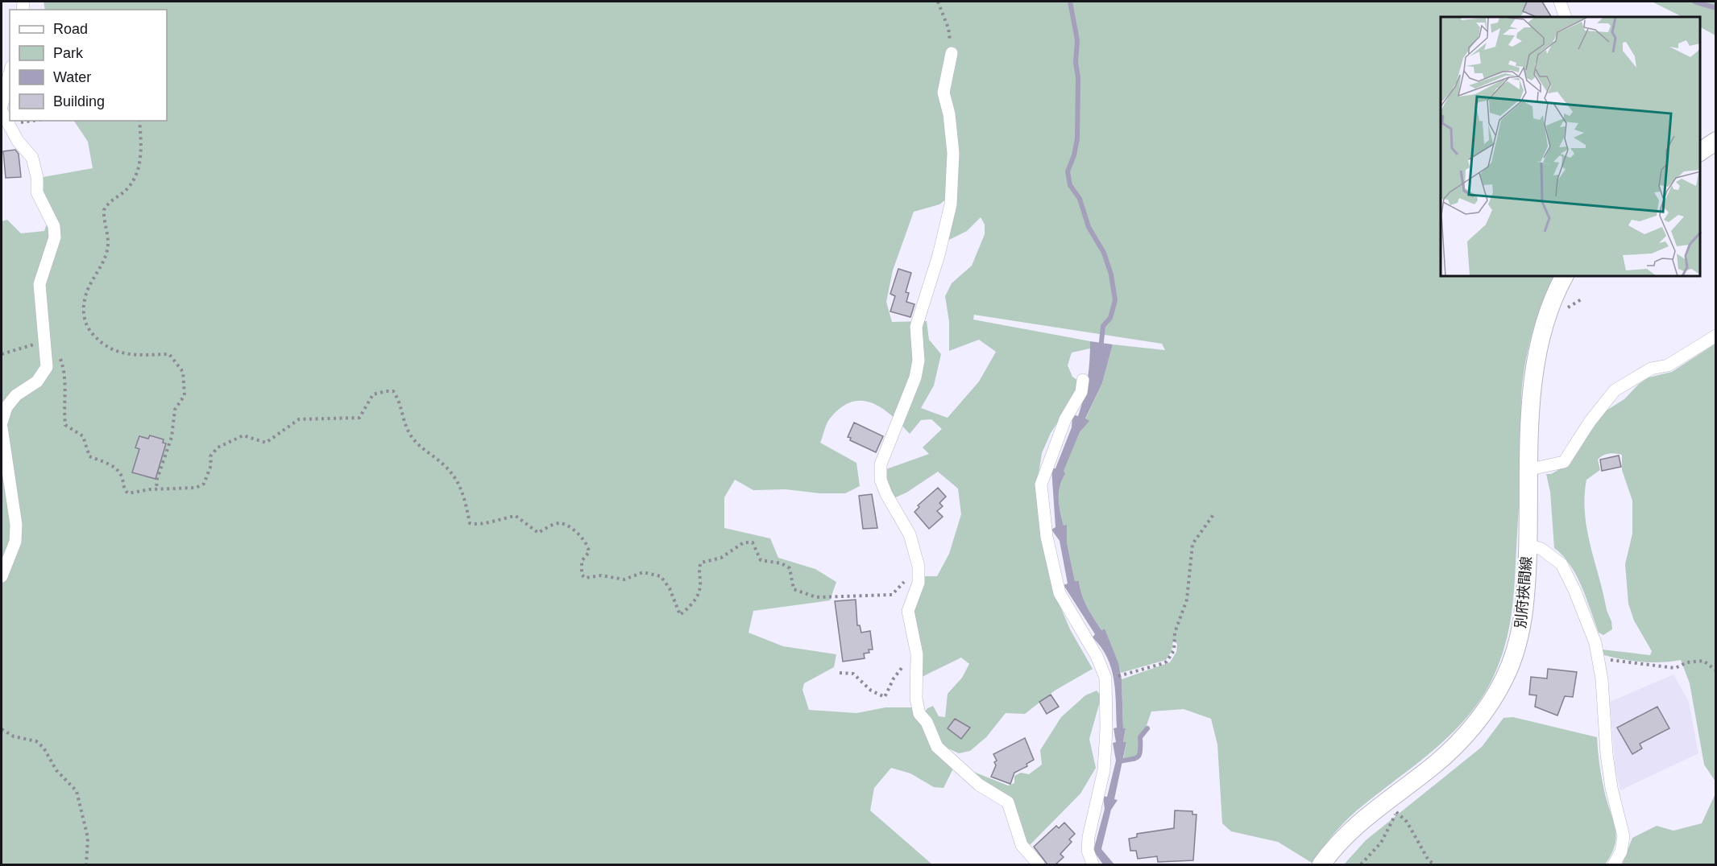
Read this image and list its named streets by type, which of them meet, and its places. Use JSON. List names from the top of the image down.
{
  "streets": {
    "main road": ["別府挾間線"]
  },
  "legend": [
    "Road",
    "Park",
    "Water",
    "Building"
  ]
}
